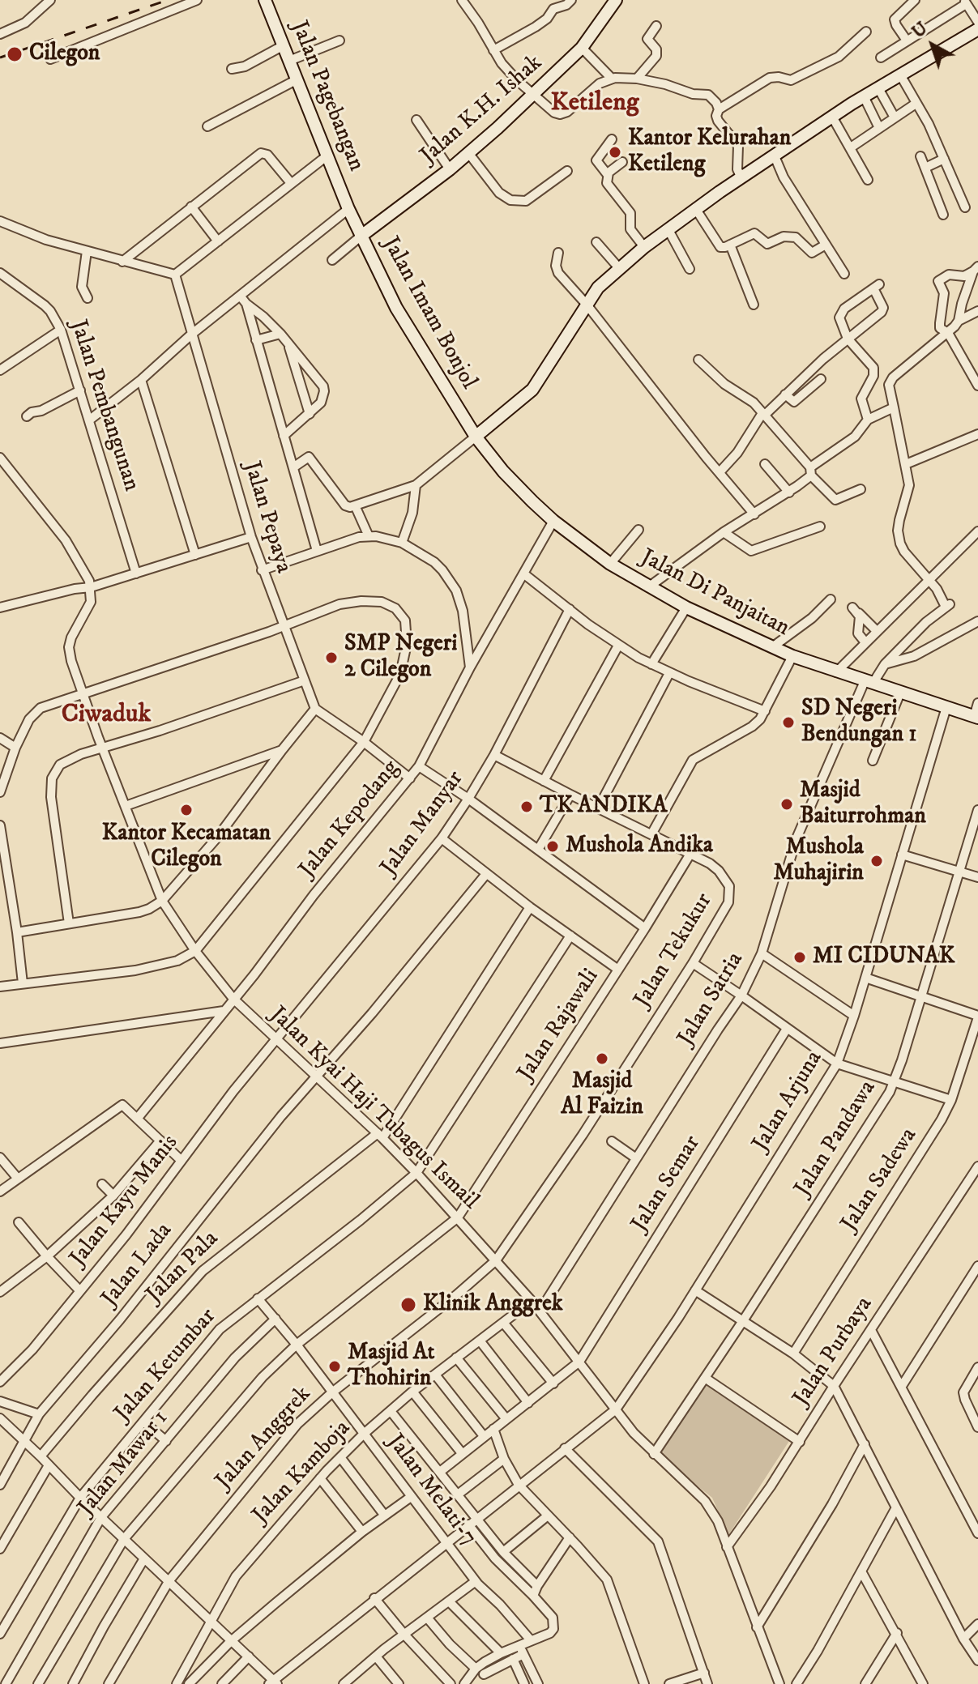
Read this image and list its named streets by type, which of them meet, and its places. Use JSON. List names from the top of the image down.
{
  "streets": {
    "street": [
      "Jalan Pagebangan",
      "Jalan K.H. Ishak",
      "Jalan Imam Bonjol",
      "Jalan Pembangunan",
      "Jalan Pepaya",
      "Jalan Di Panjaitan",
      "Jalan Kepodang",
      "Jalan Manyar",
      "Jalan Tekukur",
      "Jalan Satria",
      "Jalan Rajawali",
      "Jalan Arjuna",
      "Jalan Kyai Haji Tubagus Ismail",
      "Jalan Pandawa",
      "Jalan Sadewa",
      "Jalan Semar",
      "Jalan Kayu Manis",
      "Jalan Lada",
      "Jalan Pala",
      "Jalan Purbaya",
      "Jalan Ketumbar",
      "Jalan Anggrek",
      "Jalan Mawar 1",
      "Jalan Kamboja",
      "Jalan Melati-7"
    ]
  },
  "crossings": [
    ["Jalan Pagebangan", "Jalan Imam Bonjol"],
    ["Jalan K.H. Ishak", "Jalan Imam Bonjol"],
    ["Jalan Imam Bonjol", "Jalan Di Panjaitan"],
    ["Jalan Di Panjaitan", "Jalan Kepodang"],
    ["Jalan Di Panjaitan", "Jalan Satria"],
    ["Jalan Di Panjaitan", "Jalan Arjuna"],
    ["Jalan Kepodang", "Jalan Kyai Haji Tubagus Ismail"],
    ["Jalan Manyar", "Jalan Tekukur"],
    ["Jalan Manyar", "Jalan Kyai Haji Tubagus Ismail"],
    ["Jalan Manyar", "Jalan Kayu Manis"],
    ["Jalan Tekukur", "Jalan Rajawali"],
    ["Jalan Tekukur", "Jalan Kyai Haji Tubagus Ismail"],
    ["Jalan Tekukur", "Jalan Anggrek"],
    ["Jalan Satria", "Jalan Kyai Haji Tubagus Ismail"],
    ["Jalan Rajawali", "Jalan Kyai Haji Tubagus Ismail"],
    ["Jalan Rajawali", "Jalan Melati-7"],
    ["Jalan Arjuna", "Jalan Kyai Haji Tubagus Ismail"],
    ["Jalan Arjuna", "Jalan Melati-7"],
    ["Jalan Kyai Haji Tubagus Ismail", "Jalan Pandawa"],
    ["Jalan Kyai Haji Tubagus Ismail", "Jalan Semar"],
    ["Jalan Kyai Haji Tubagus Ismail", "Jalan Kayu Manis"],
    ["Jalan Kyai Haji Tubagus Ismail", "Jalan Lada"],
    ["Jalan Kyai Haji Tubagus Ismail", "Jalan Pala"],
    ["Jalan Kyai Haji Tubagus Ismail", "Jalan Purbaya"],
    ["Jalan Kyai Haji Tubagus Ismail", "Jalan Ketumbar"],
    ["Jalan Kyai Haji Tubagus Ismail", "Jalan Anggrek"],
    ["Jalan Kyai Haji Tubagus Ismail", "Jalan Kamboja"],
    ["Jalan Ketumbar", "Jalan Melati-7"],
    ["Jalan Anggrek", "Jalan Melati-7"],
    ["Jalan Mawar 1", "Jalan Melati-7"],
    ["Jalan Kamboja", "Jalan Melati-7"]
  ],
  "districts": ["Ketileng", "Ciwaduk"],
  "places": [
    "Cilegon",
    "Kantor Kelurahan Ketileng",
    "SMP Negeri 2 Cilegon",
    "SD Negeri Bendungan 1",
    "Masjid Baiturrohman",
    "TK ANDIKA",
    "Kantor Kecamatan Cilegon",
    "Mushola Andika",
    "Mushola Muhajirin",
    "MI CIDUNAK",
    "Masjid Al Faizin",
    "Klinik Anggrek",
    "Masjid At Thohirin"
  ],
  "north": "top left"
}
